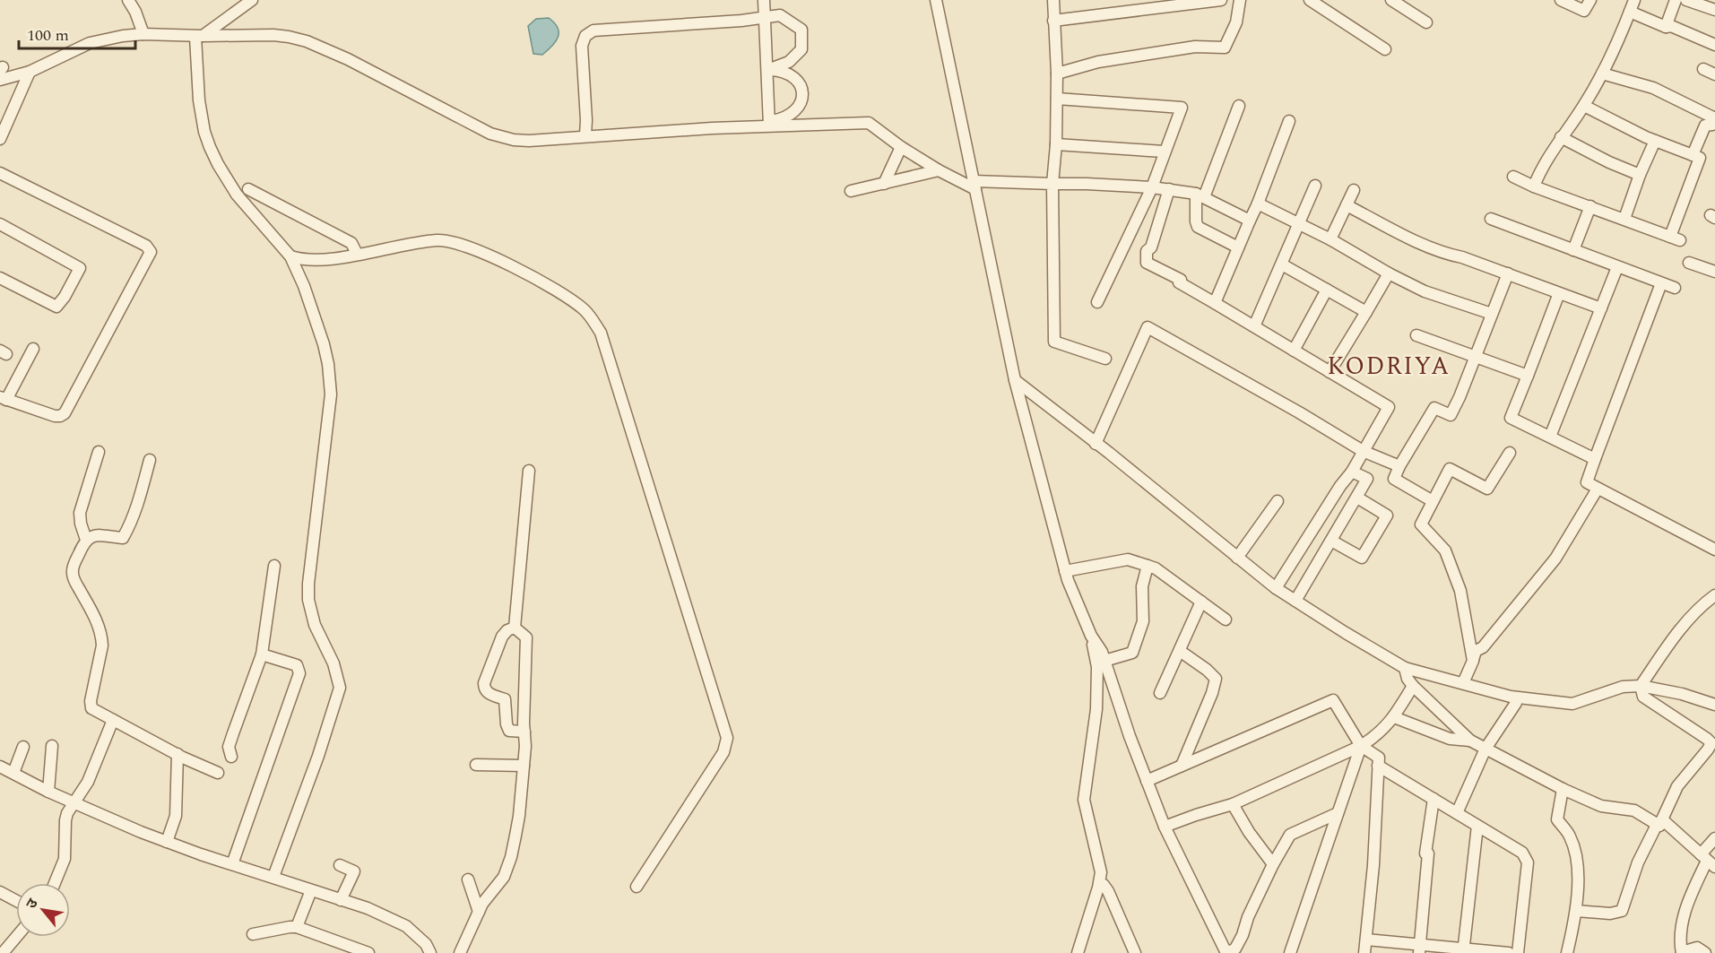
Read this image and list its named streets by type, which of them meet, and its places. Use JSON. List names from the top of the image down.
{
  "districts": ["KODRIYA"],
  "scale_bar": "100 m",
  "north": "top left"
}
